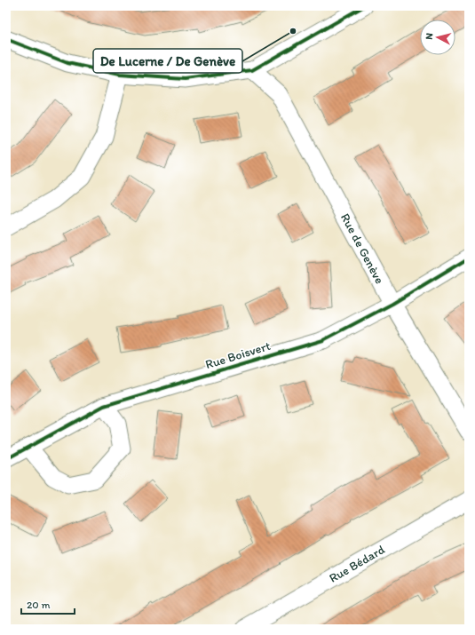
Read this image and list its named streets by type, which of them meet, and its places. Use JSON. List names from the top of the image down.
{
  "streets": {
    "street": ["Rue de Genève", "Rue Boisvert", "Rue Bédard"]
  },
  "crossings": [
    ["Rue de Genève", "Rue Boisvert"]
  ],
  "places": ["De Lucerne / De Genève"],
  "scale_bar": "20 m",
  "north": "left"
}
